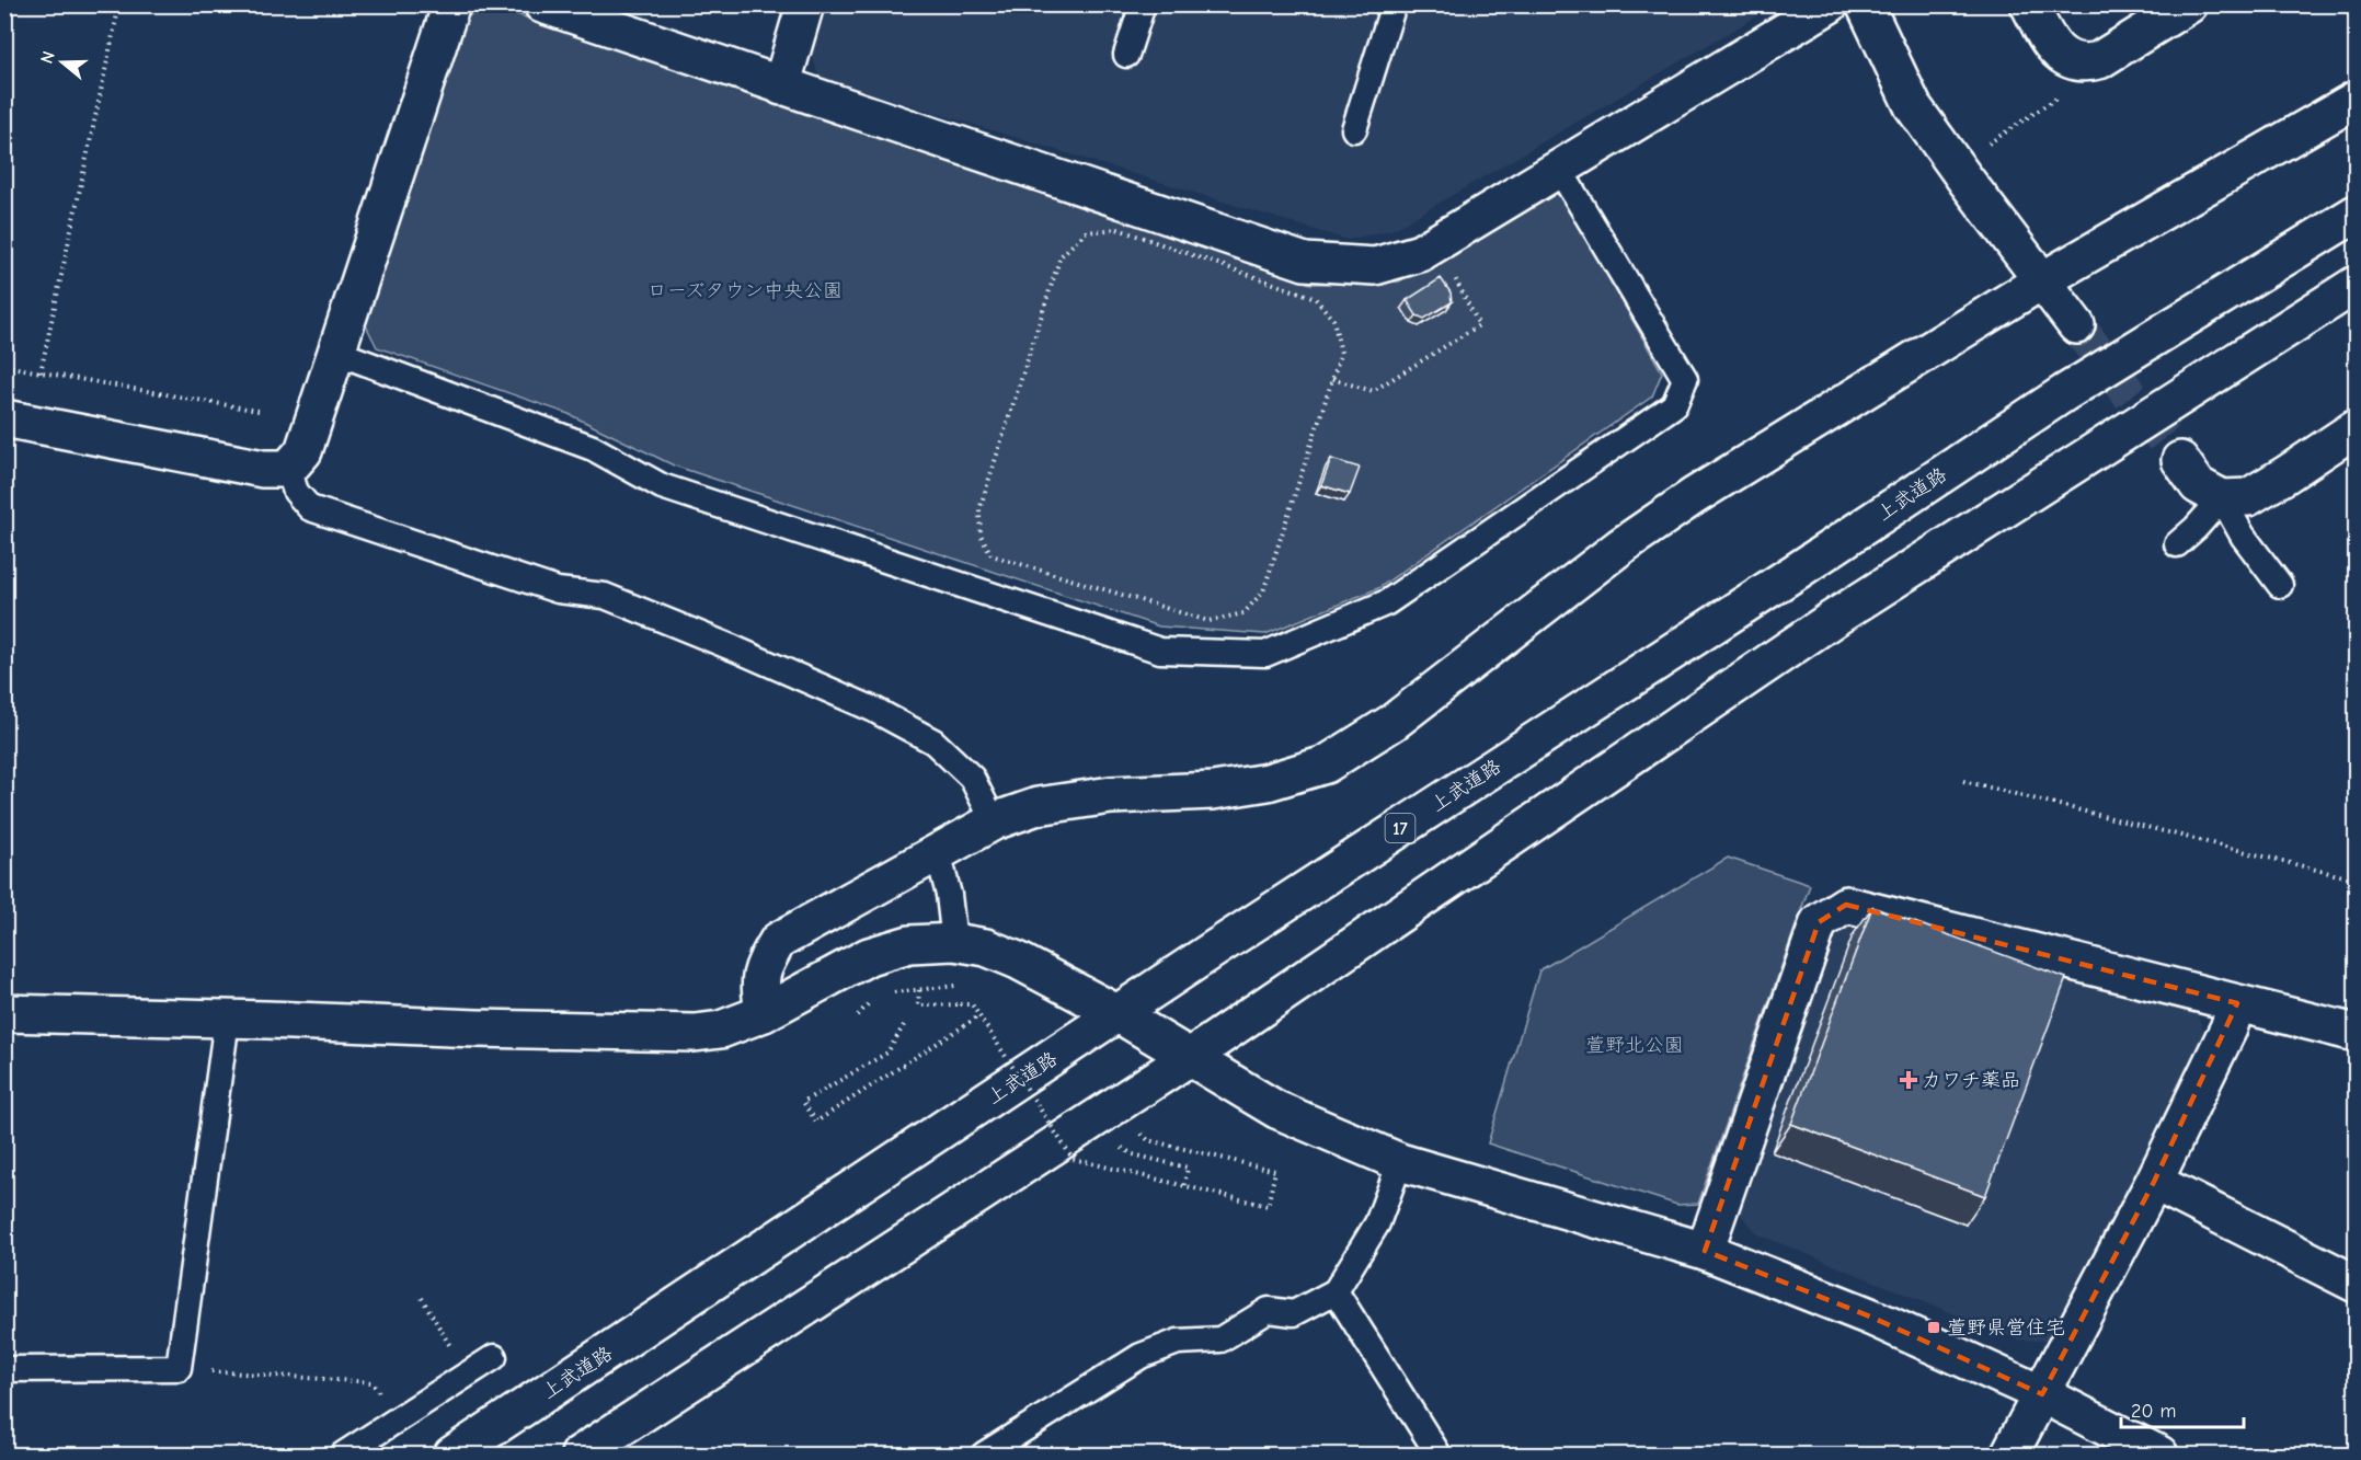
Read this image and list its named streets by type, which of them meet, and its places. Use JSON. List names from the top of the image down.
{
  "streets": {
    "main road": ["上武道路", "17"]
  },
  "parks": ["ローズタウン中央公園", "萱野北公園"],
  "places": {
    "health": ["カワチ薬品"],
    "transit": ["萱野県営住宅"]
  },
  "scale_bar": "20 m",
  "north": "left"
}
